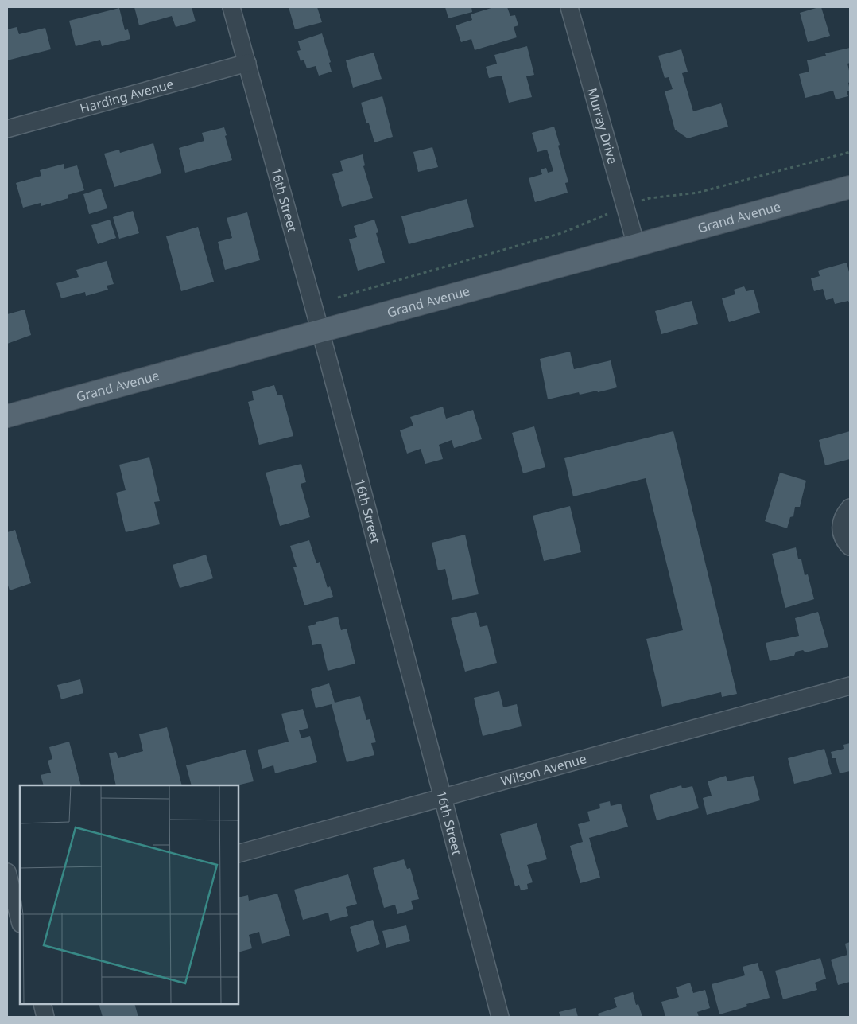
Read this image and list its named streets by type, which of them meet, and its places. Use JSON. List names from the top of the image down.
{
  "streets": {
    "main road": ["Grand Avenue"],
    "street": [
      "Harding Avenue",
      "Murray Drive",
      "16th Street",
      "Wilson Avenue"
    ]
  },
  "crossings": [
    ["Harding Avenue", "16th Street"],
    ["Murray Drive", "Grand Avenue"],
    ["16th Street", "Grand Avenue"],
    ["16th Street", "Wilson Avenue"]
  ]
}
